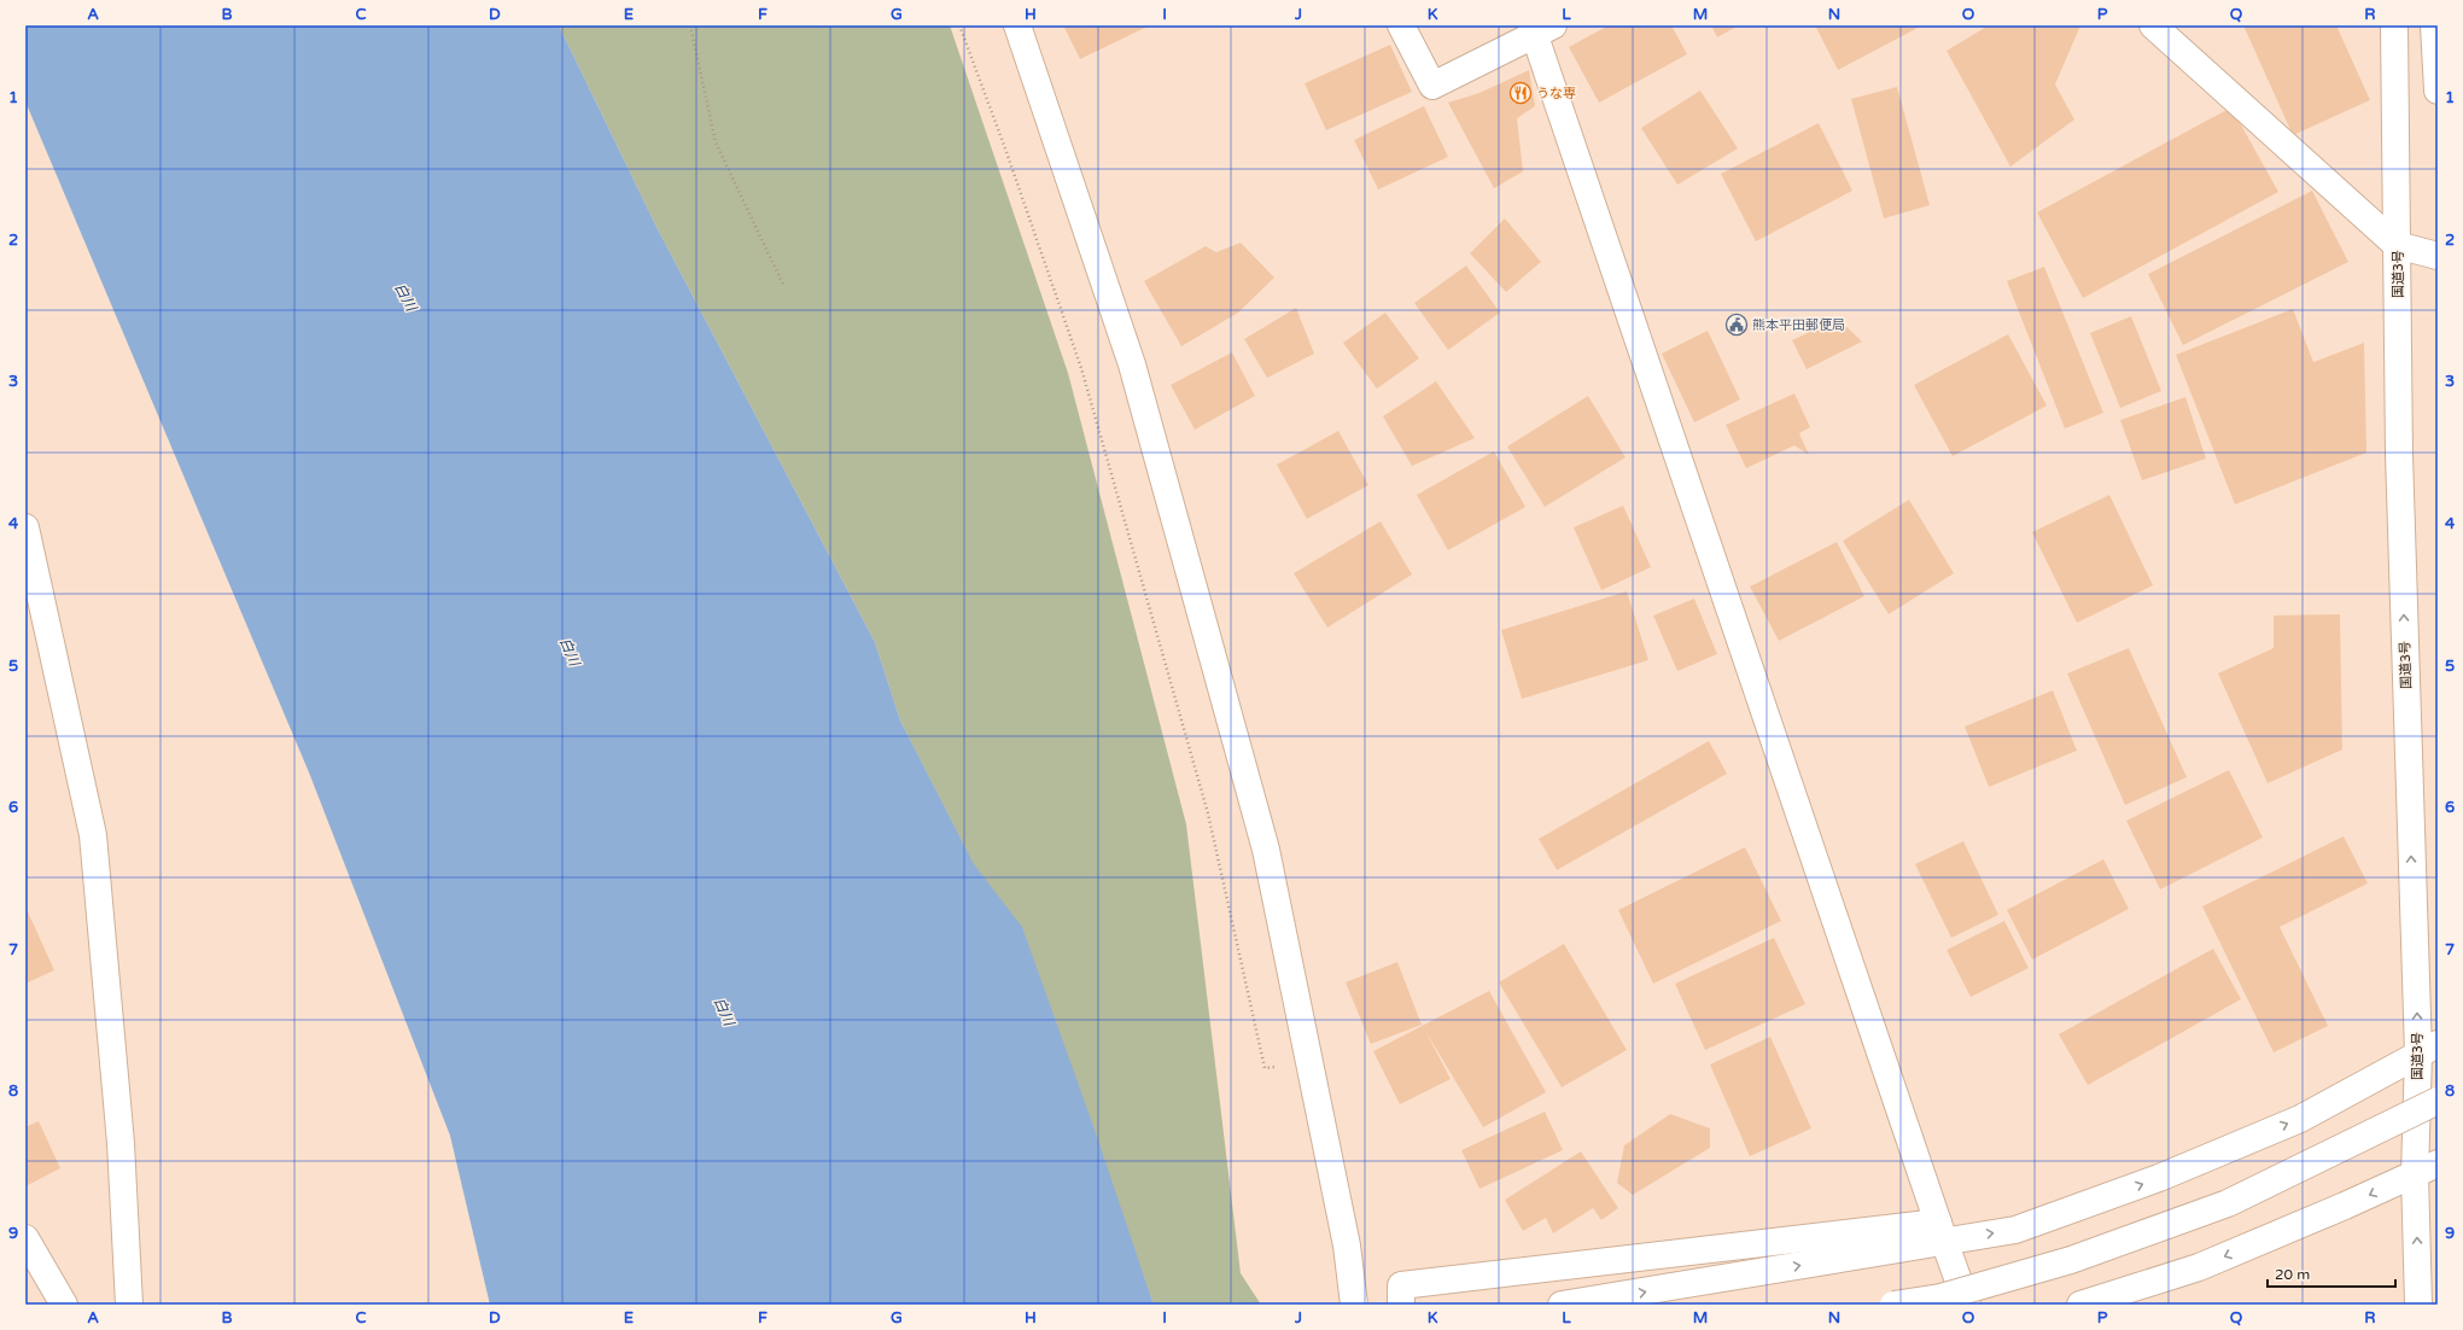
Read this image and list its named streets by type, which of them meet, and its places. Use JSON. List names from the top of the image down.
{
  "streets": {
    "main road": ["国道3号"]
  },
  "one_way": ["国道3号"],
  "water": ["白川"],
  "places": {
    "restaurant": ["うな専"],
    "public building": ["熊本平田郵便局"]
  },
  "scale_bar": "20 m",
  "grid": {
    "columns": [
      "A",
      "B",
      "C",
      "D",
      "E",
      "F",
      "G",
      "H",
      "I",
      "J",
      "K",
      "L",
      "M",
      "N",
      "O",
      "P",
      "Q",
      "R"
    ],
    "rows": [
      "1",
      "2",
      "3",
      "4",
      "5",
      "6",
      "7",
      "8",
      "9"
    ]
  }
}
